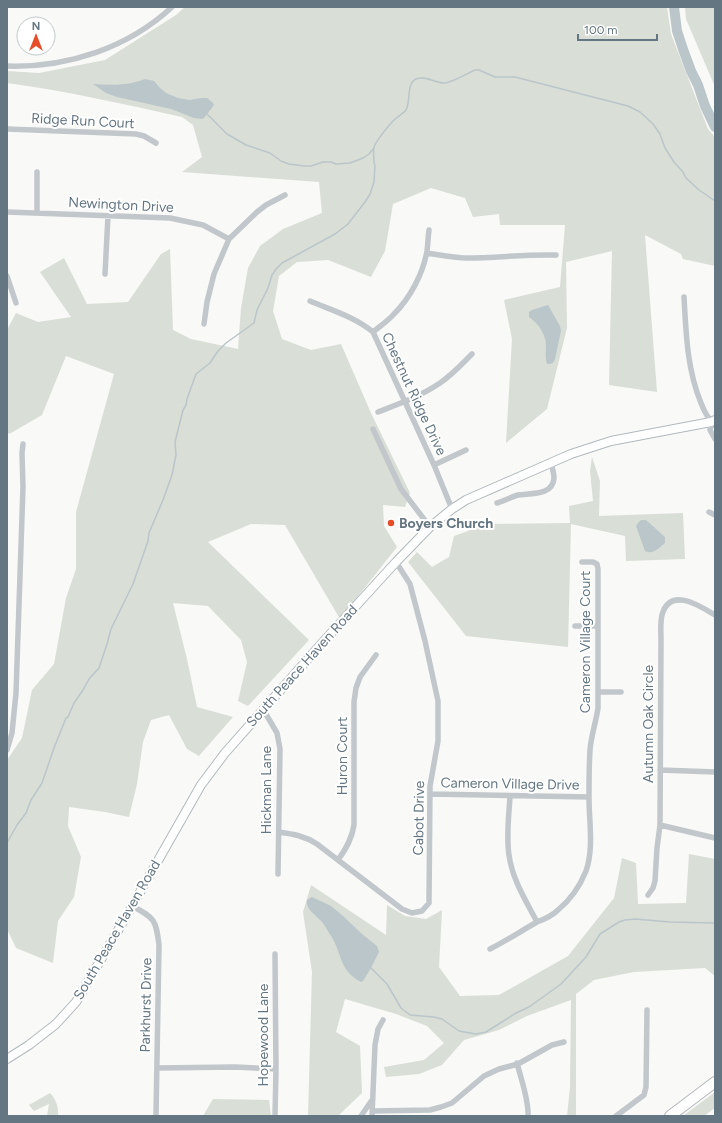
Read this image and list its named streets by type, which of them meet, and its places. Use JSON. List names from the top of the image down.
{
  "streets": {
    "main road": ["South Peace Haven Road"],
    "street": [
      "Ridge Run Court",
      "Newington Drive",
      "Chestnut Ridge Drive",
      "Cameron Village Court",
      "Autumn Oak Circle",
      "Huron Court",
      "Cameron Village Drive",
      "Hickman Lane",
      "Cabot Drive",
      "Parkhurst Drive",
      "Hopewood Lane"
    ]
  },
  "crossings": [
    ["Chestnut Ridge Drive", "South Peace Haven Road"],
    ["Cameron Village Court", "Cameron Village Drive"],
    ["South Peace Haven Road", "Hickman Lane"],
    ["South Peace Haven Road", "Cabot Drive"],
    ["South Peace Haven Road", "Parkhurst Drive"],
    ["Huron Court", "Cabot Drive"],
    ["Cameron Village Drive", "Cabot Drive"],
    ["Hickman Lane", "Cabot Drive"]
  ],
  "places": ["Boyers Church"],
  "scale_bar": "100 m",
  "north": "top"
}
